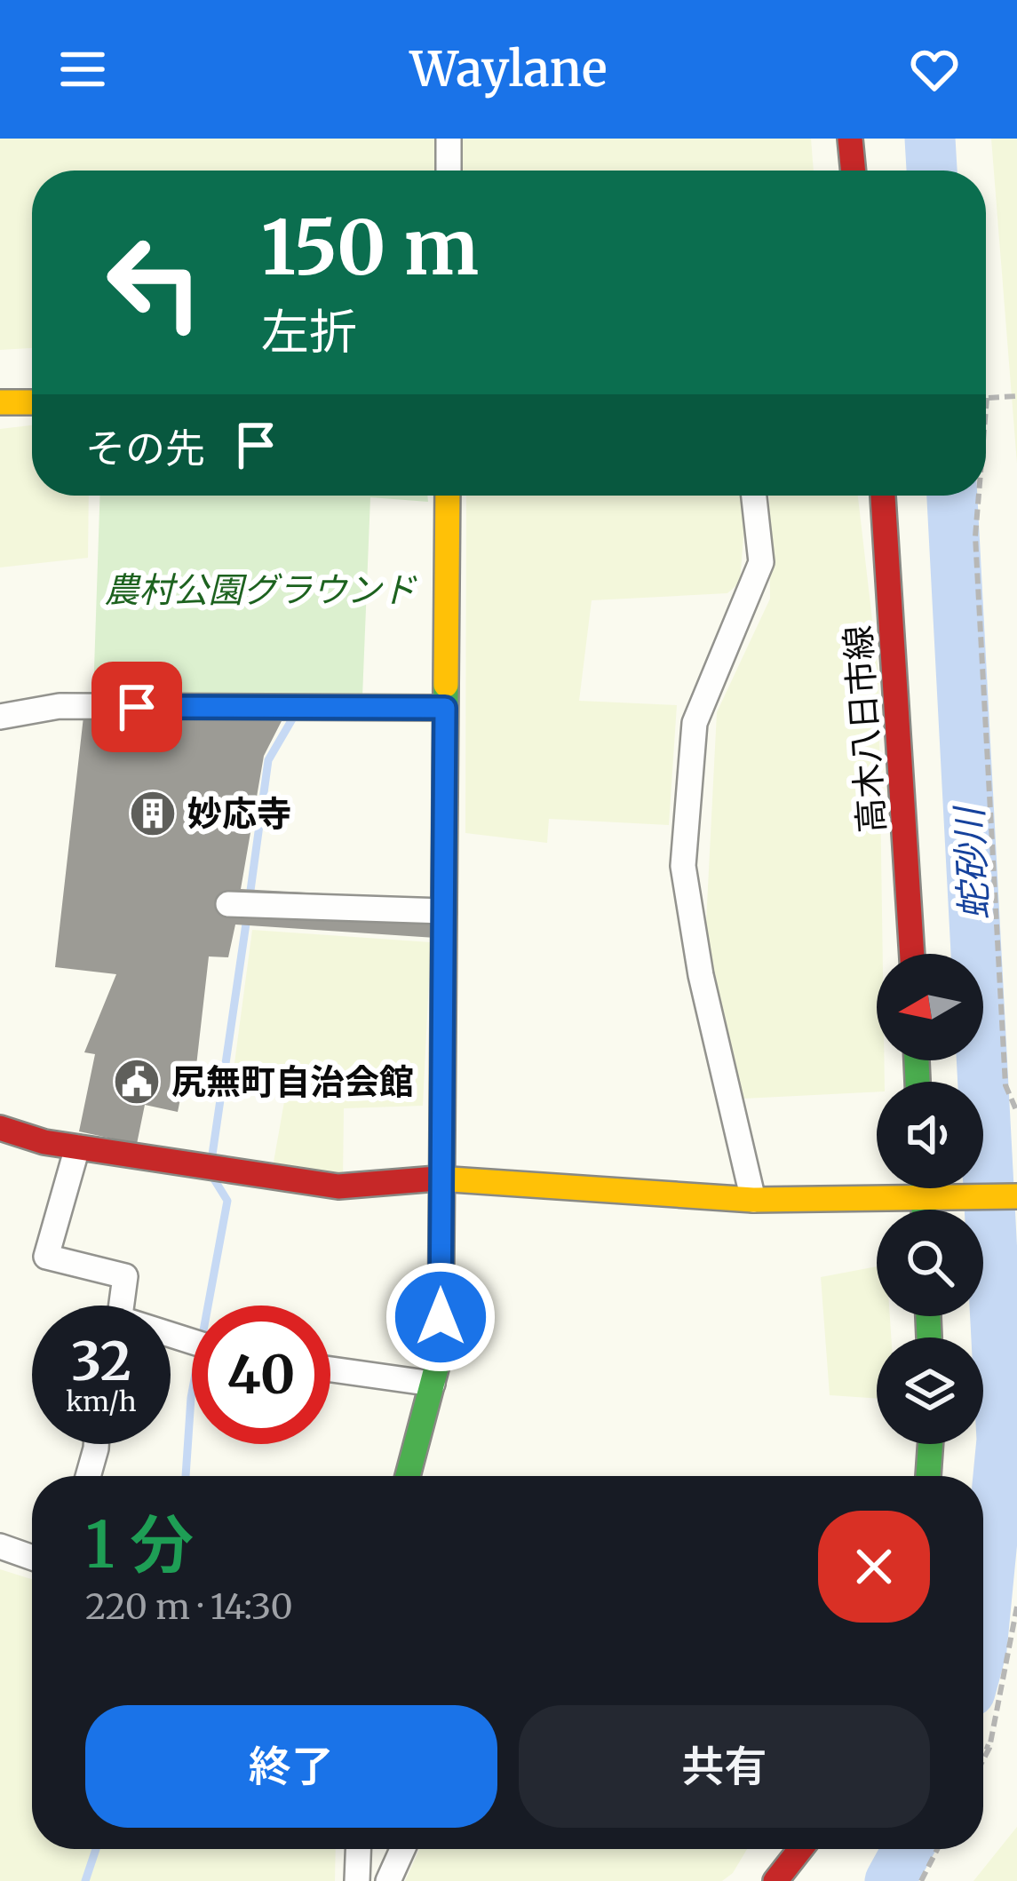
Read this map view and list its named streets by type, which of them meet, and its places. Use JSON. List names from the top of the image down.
{
  "streets": {
    "street": ["高木八日市線"]
  },
  "water": ["蛇砂川"],
  "parks": ["農村公園グラウンド"],
  "places": {
    "building": ["妙応寺"],
    "public building": ["尻無町自治会館"]
  },
  "north": "left",
  "page": {
    "header": "Waylane",
    "turn": ["150 m", "左折"],
    "then": "その先",
    "speed": "32 km/h",
    "limit": "40",
    "heading": ["1 分", "220 m · 14:30"],
    "buttons": ["終了", "共有"]
  }
}
